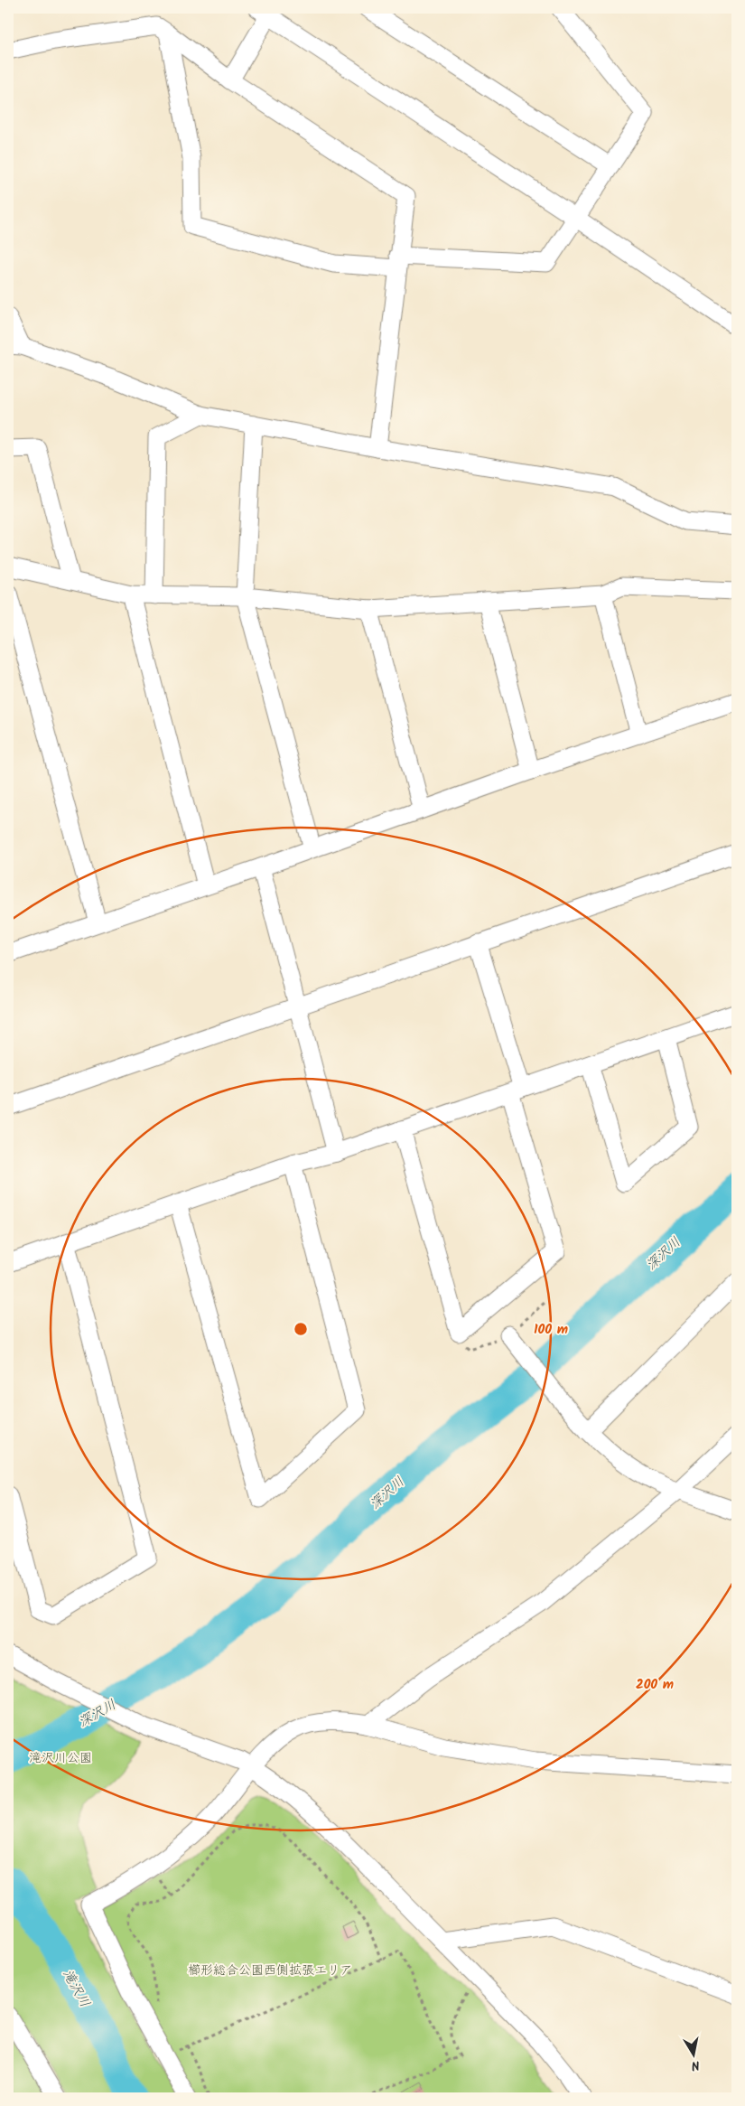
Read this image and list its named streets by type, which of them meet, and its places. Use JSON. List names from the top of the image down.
{
  "water": ["深沢川", "滝沢川"],
  "parks": ["滝沢川公園", "櫛形総合公園西側拡張エリア"],
  "north": "bottom",
  "rings": ["100 m", "200 m"]
}
